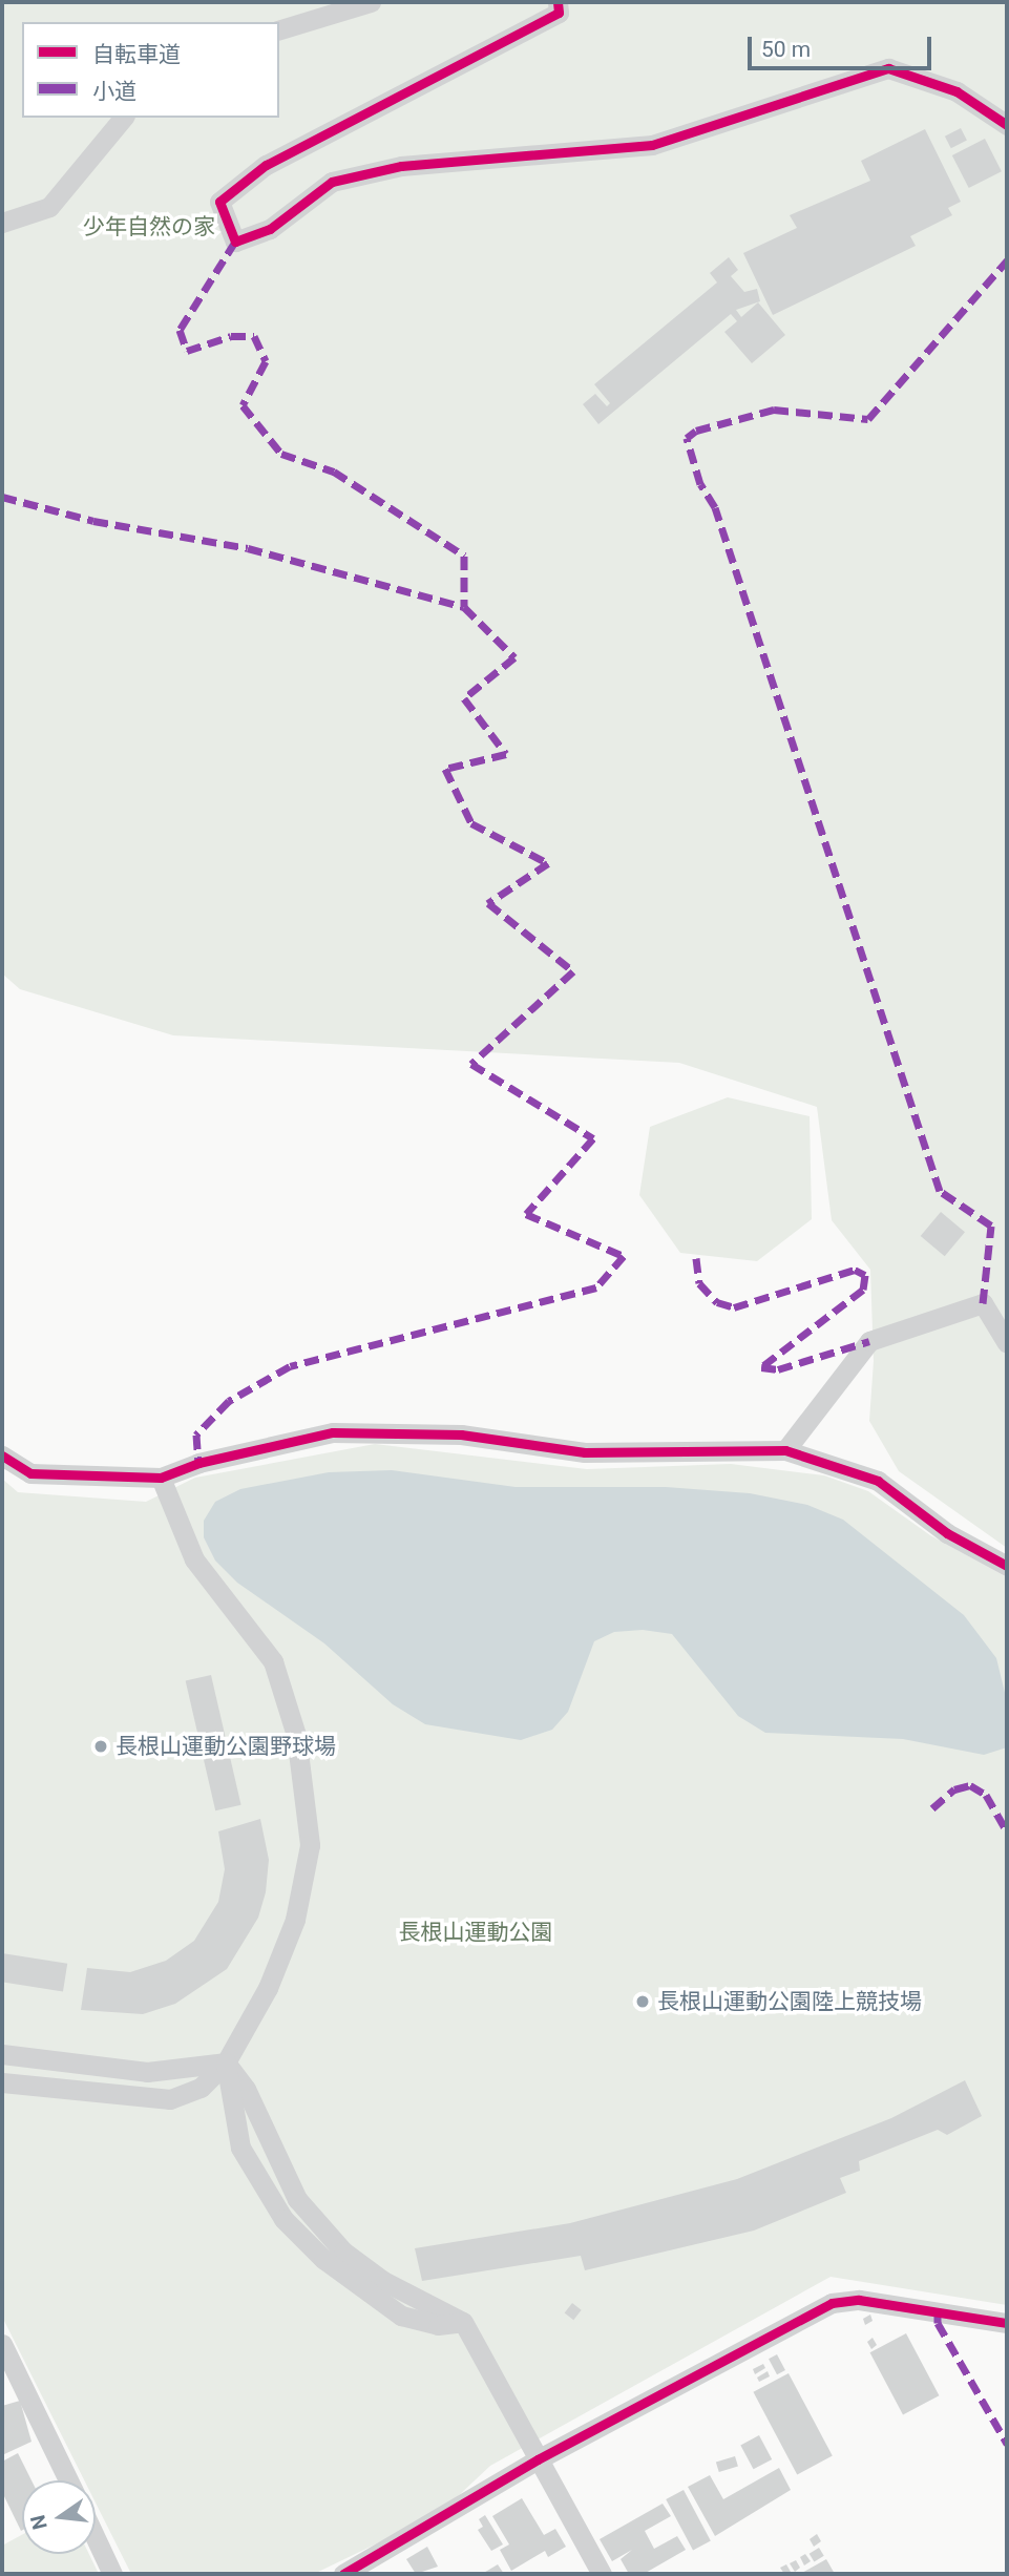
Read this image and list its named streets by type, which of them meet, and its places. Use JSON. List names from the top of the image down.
{
  "parks": ["少年自然の家", "長根山運動公園"],
  "places": ["長根山運動公園野球場", "長根山運動公園陸上競技場"],
  "legend": ["自転車道", "小道"],
  "scale_bar": "50 m",
  "north": "left"
}
